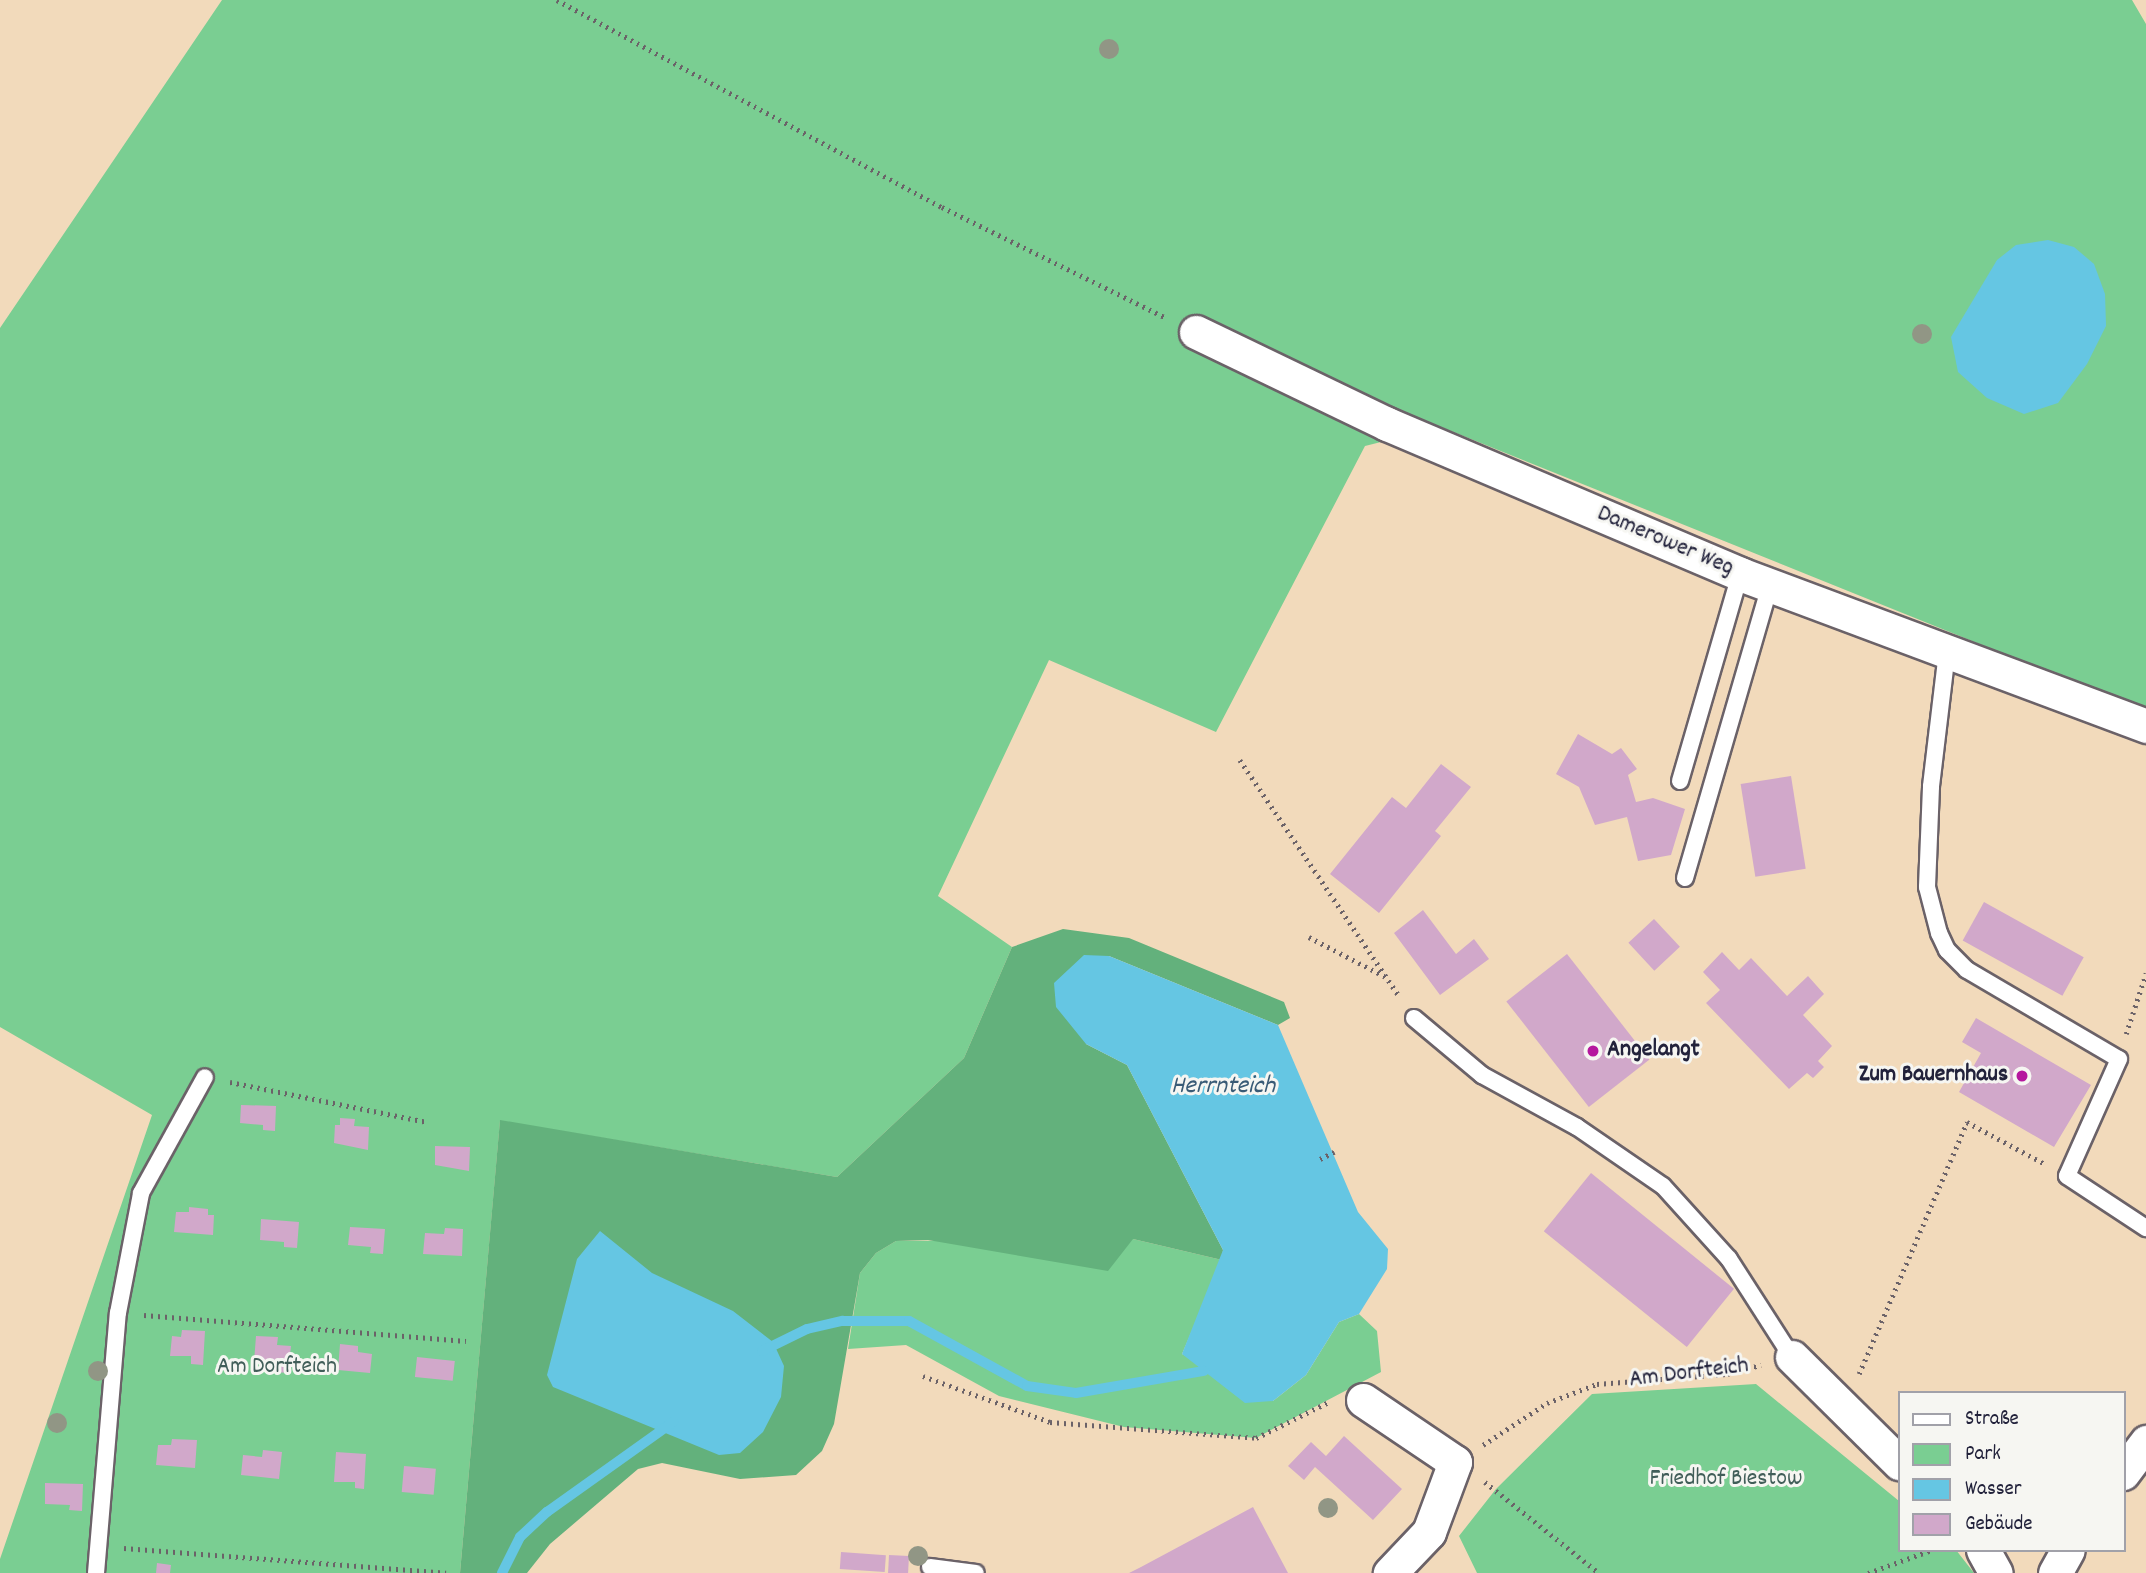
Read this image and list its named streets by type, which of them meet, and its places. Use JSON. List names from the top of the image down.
{
  "streets": {
    "street": ["Damerower Weg"],
    "path": ["Am Dorfteich"]
  },
  "water": ["Herrnteich"],
  "parks": ["Am Dorfteich", "Friedhof Biestow"],
  "places": ["Angelangt", "Zum Bauernhaus"],
  "legend": [
    "Straße",
    "Park",
    "Wasser",
    "Gebäude"
  ]
}
